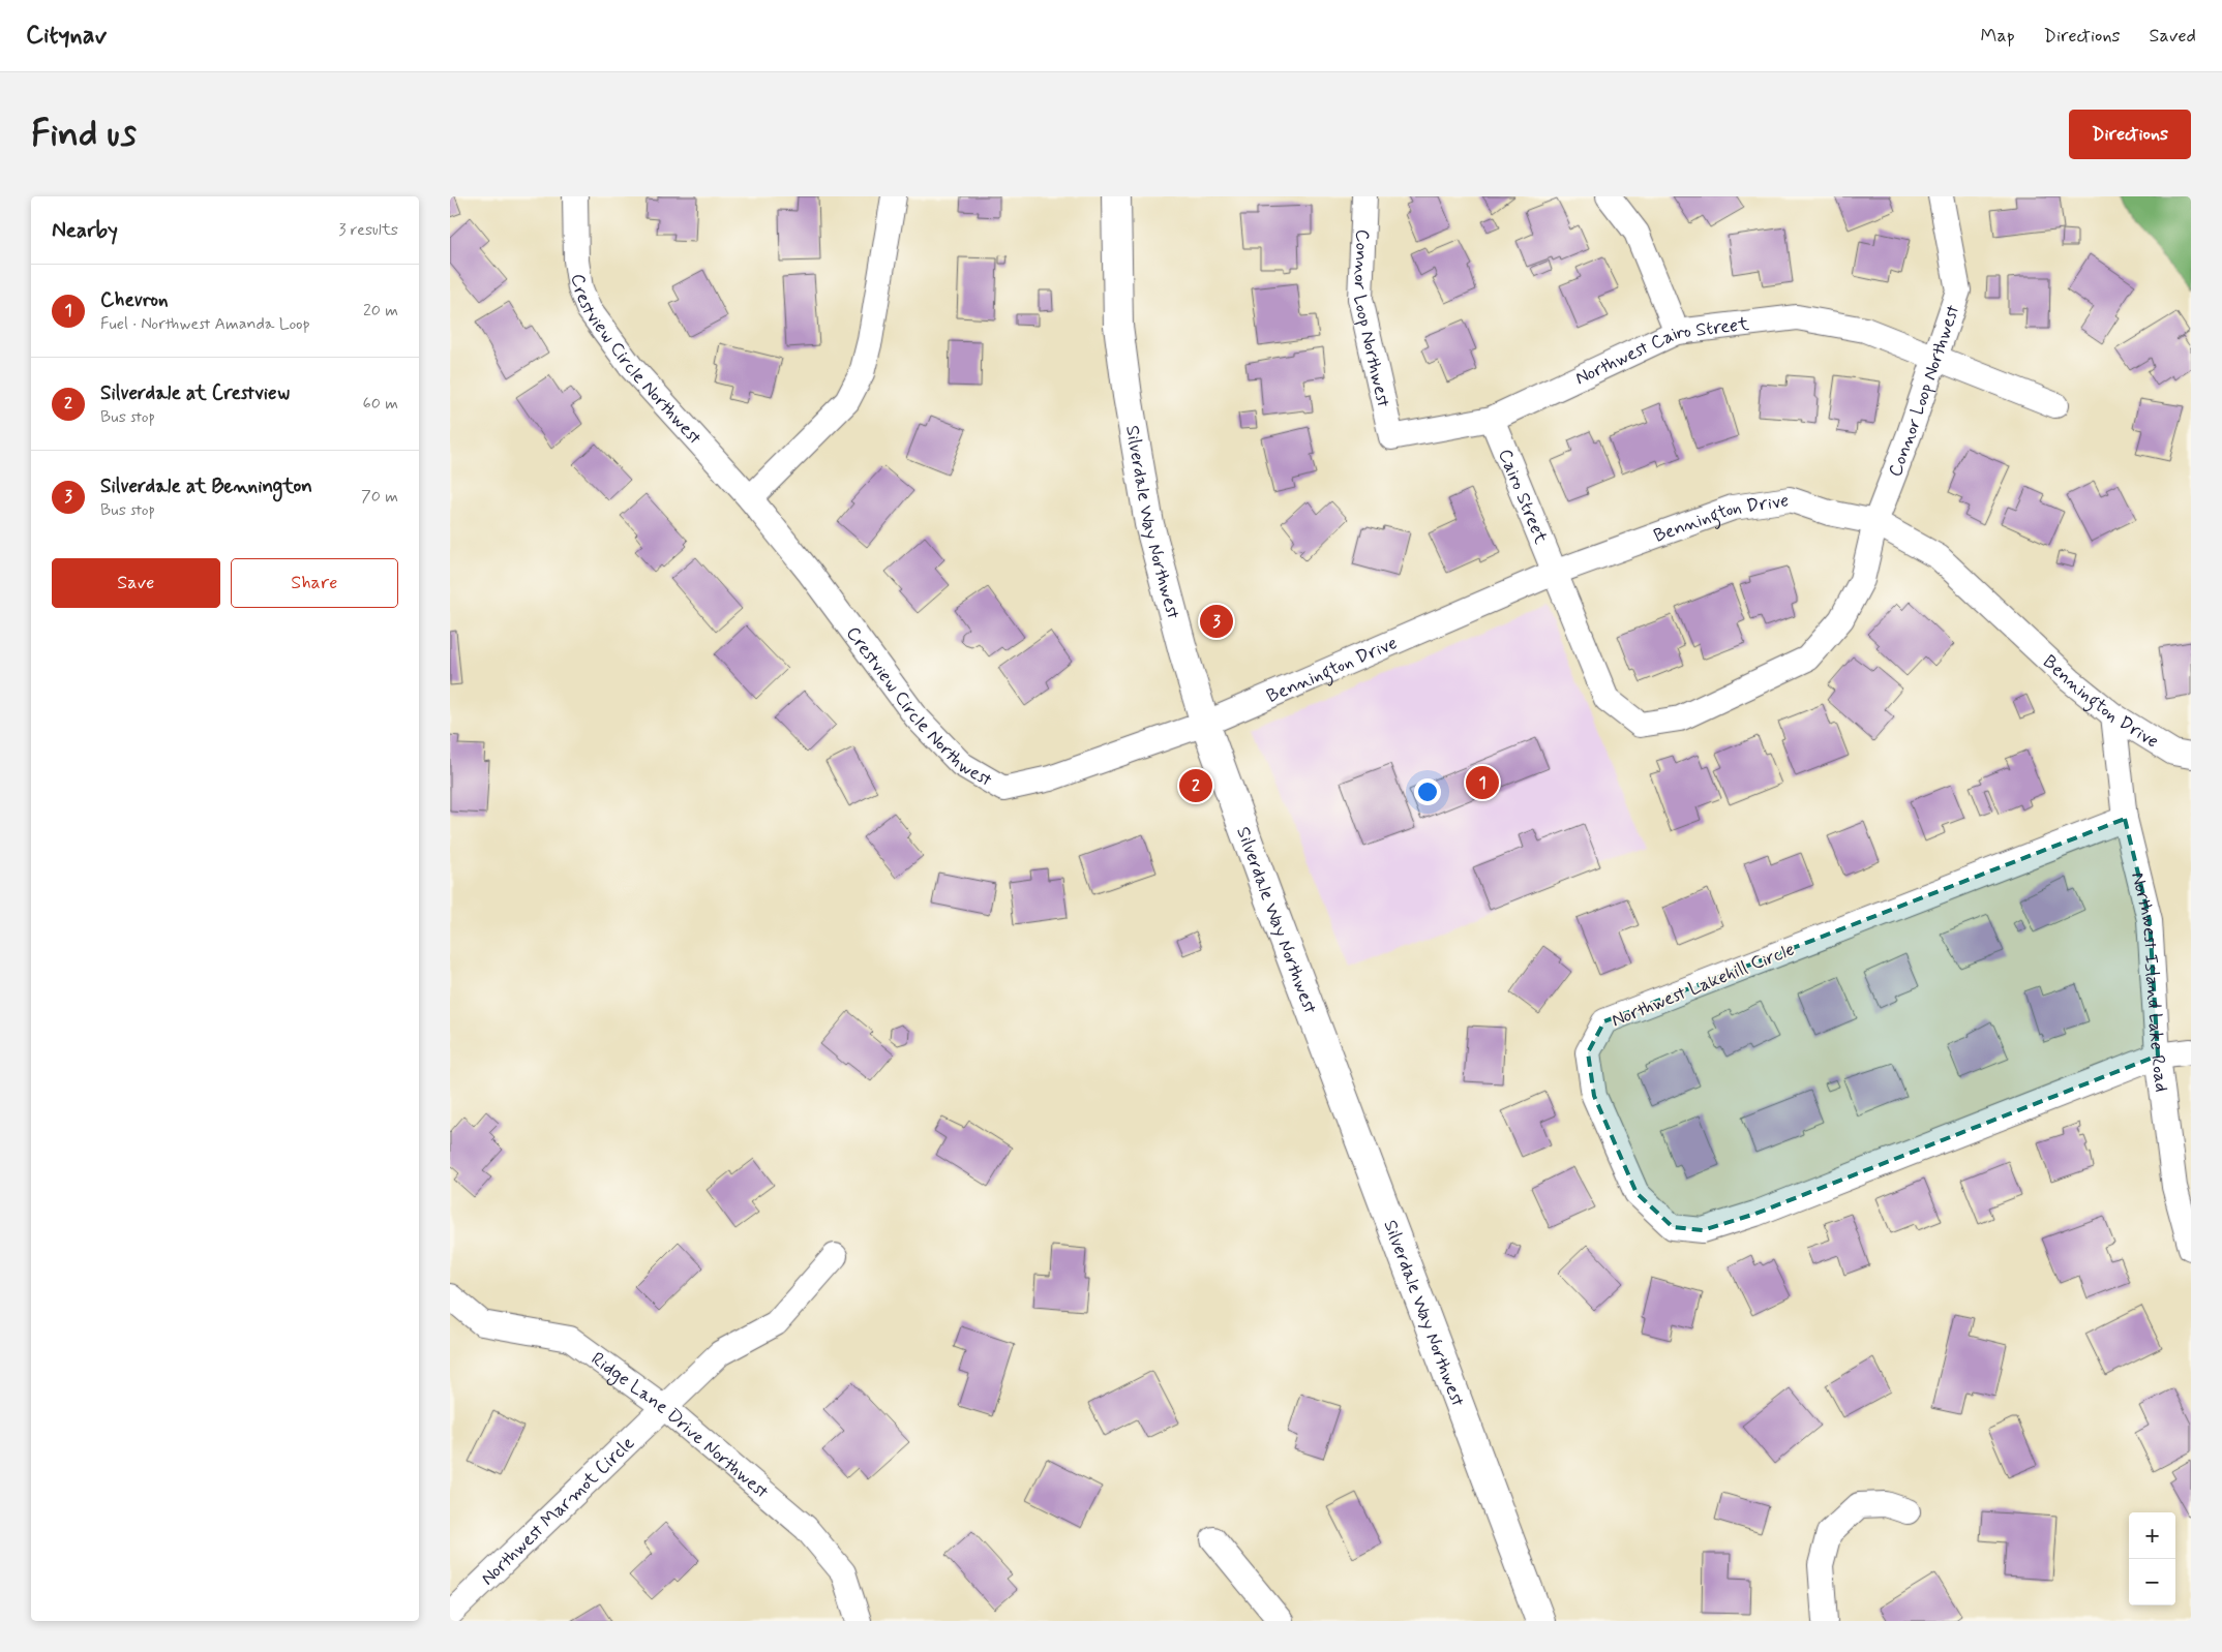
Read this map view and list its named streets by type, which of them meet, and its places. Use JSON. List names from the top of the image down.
{
  "streets": {
    "main road": ["Silverdale Way Northwest"],
    "street": [
      "Connor Loop Northwest",
      "Northwest Cairo Street",
      "Crestview Circle Northwest",
      "Cairo Street",
      "Bennington Drive",
      "Northwest Island Lake Road",
      "Northwest Lakehill Circle",
      "Ridge Lane Drive Northwest",
      "Northwest Marmot Circle"
    ]
  },
  "crossings": [
    ["Connor Loop Northwest", "Northwest Cairo Street"],
    ["Connor Loop Northwest", "Cairo Street"],
    ["Connor Loop Northwest", "Bennington Drive"],
    ["Northwest Cairo Street", "Cairo Street"],
    ["Crestview Circle Northwest", "Bennington Drive"],
    ["Crestview Circle Northwest", "Silverdale Way Northwest"],
    ["Cairo Street", "Bennington Drive"],
    ["Bennington Drive", "Silverdale Way Northwest"],
    ["Bennington Drive", "Northwest Island Lake Road"],
    ["Northwest Island Lake Road", "Northwest Lakehill Circle"],
    ["Ridge Lane Drive Northwest", "Northwest Marmot Circle"]
  ],
  "page": {
    "header": "Citynav",
    "nav": ["Map", "Directions", "Saved"],
    "buttons": [
      "Directions",
      ["Save", "Share"]
    ],
    "title": "Find us",
    "heading": ["Nearby", "3 results"],
    "list": [
      {
        "mark": "1",
        "name": "Chevron",
        "note": "Fuel · Northwest Amanda Loop",
        "value": "20 m"
      },
      {
        "mark": "2",
        "name": "Silverdale at Crestview",
        "note": "Bus stop",
        "value": "60 m"
      },
      {
        "mark": "3",
        "name": "Silverdale at Bennington",
        "note": "Bus stop",
        "value": "70 m"
      }
    ],
    "pins": ["3", "1", "2"],
    "map_buttons": ["+", "−"]
  }
}
